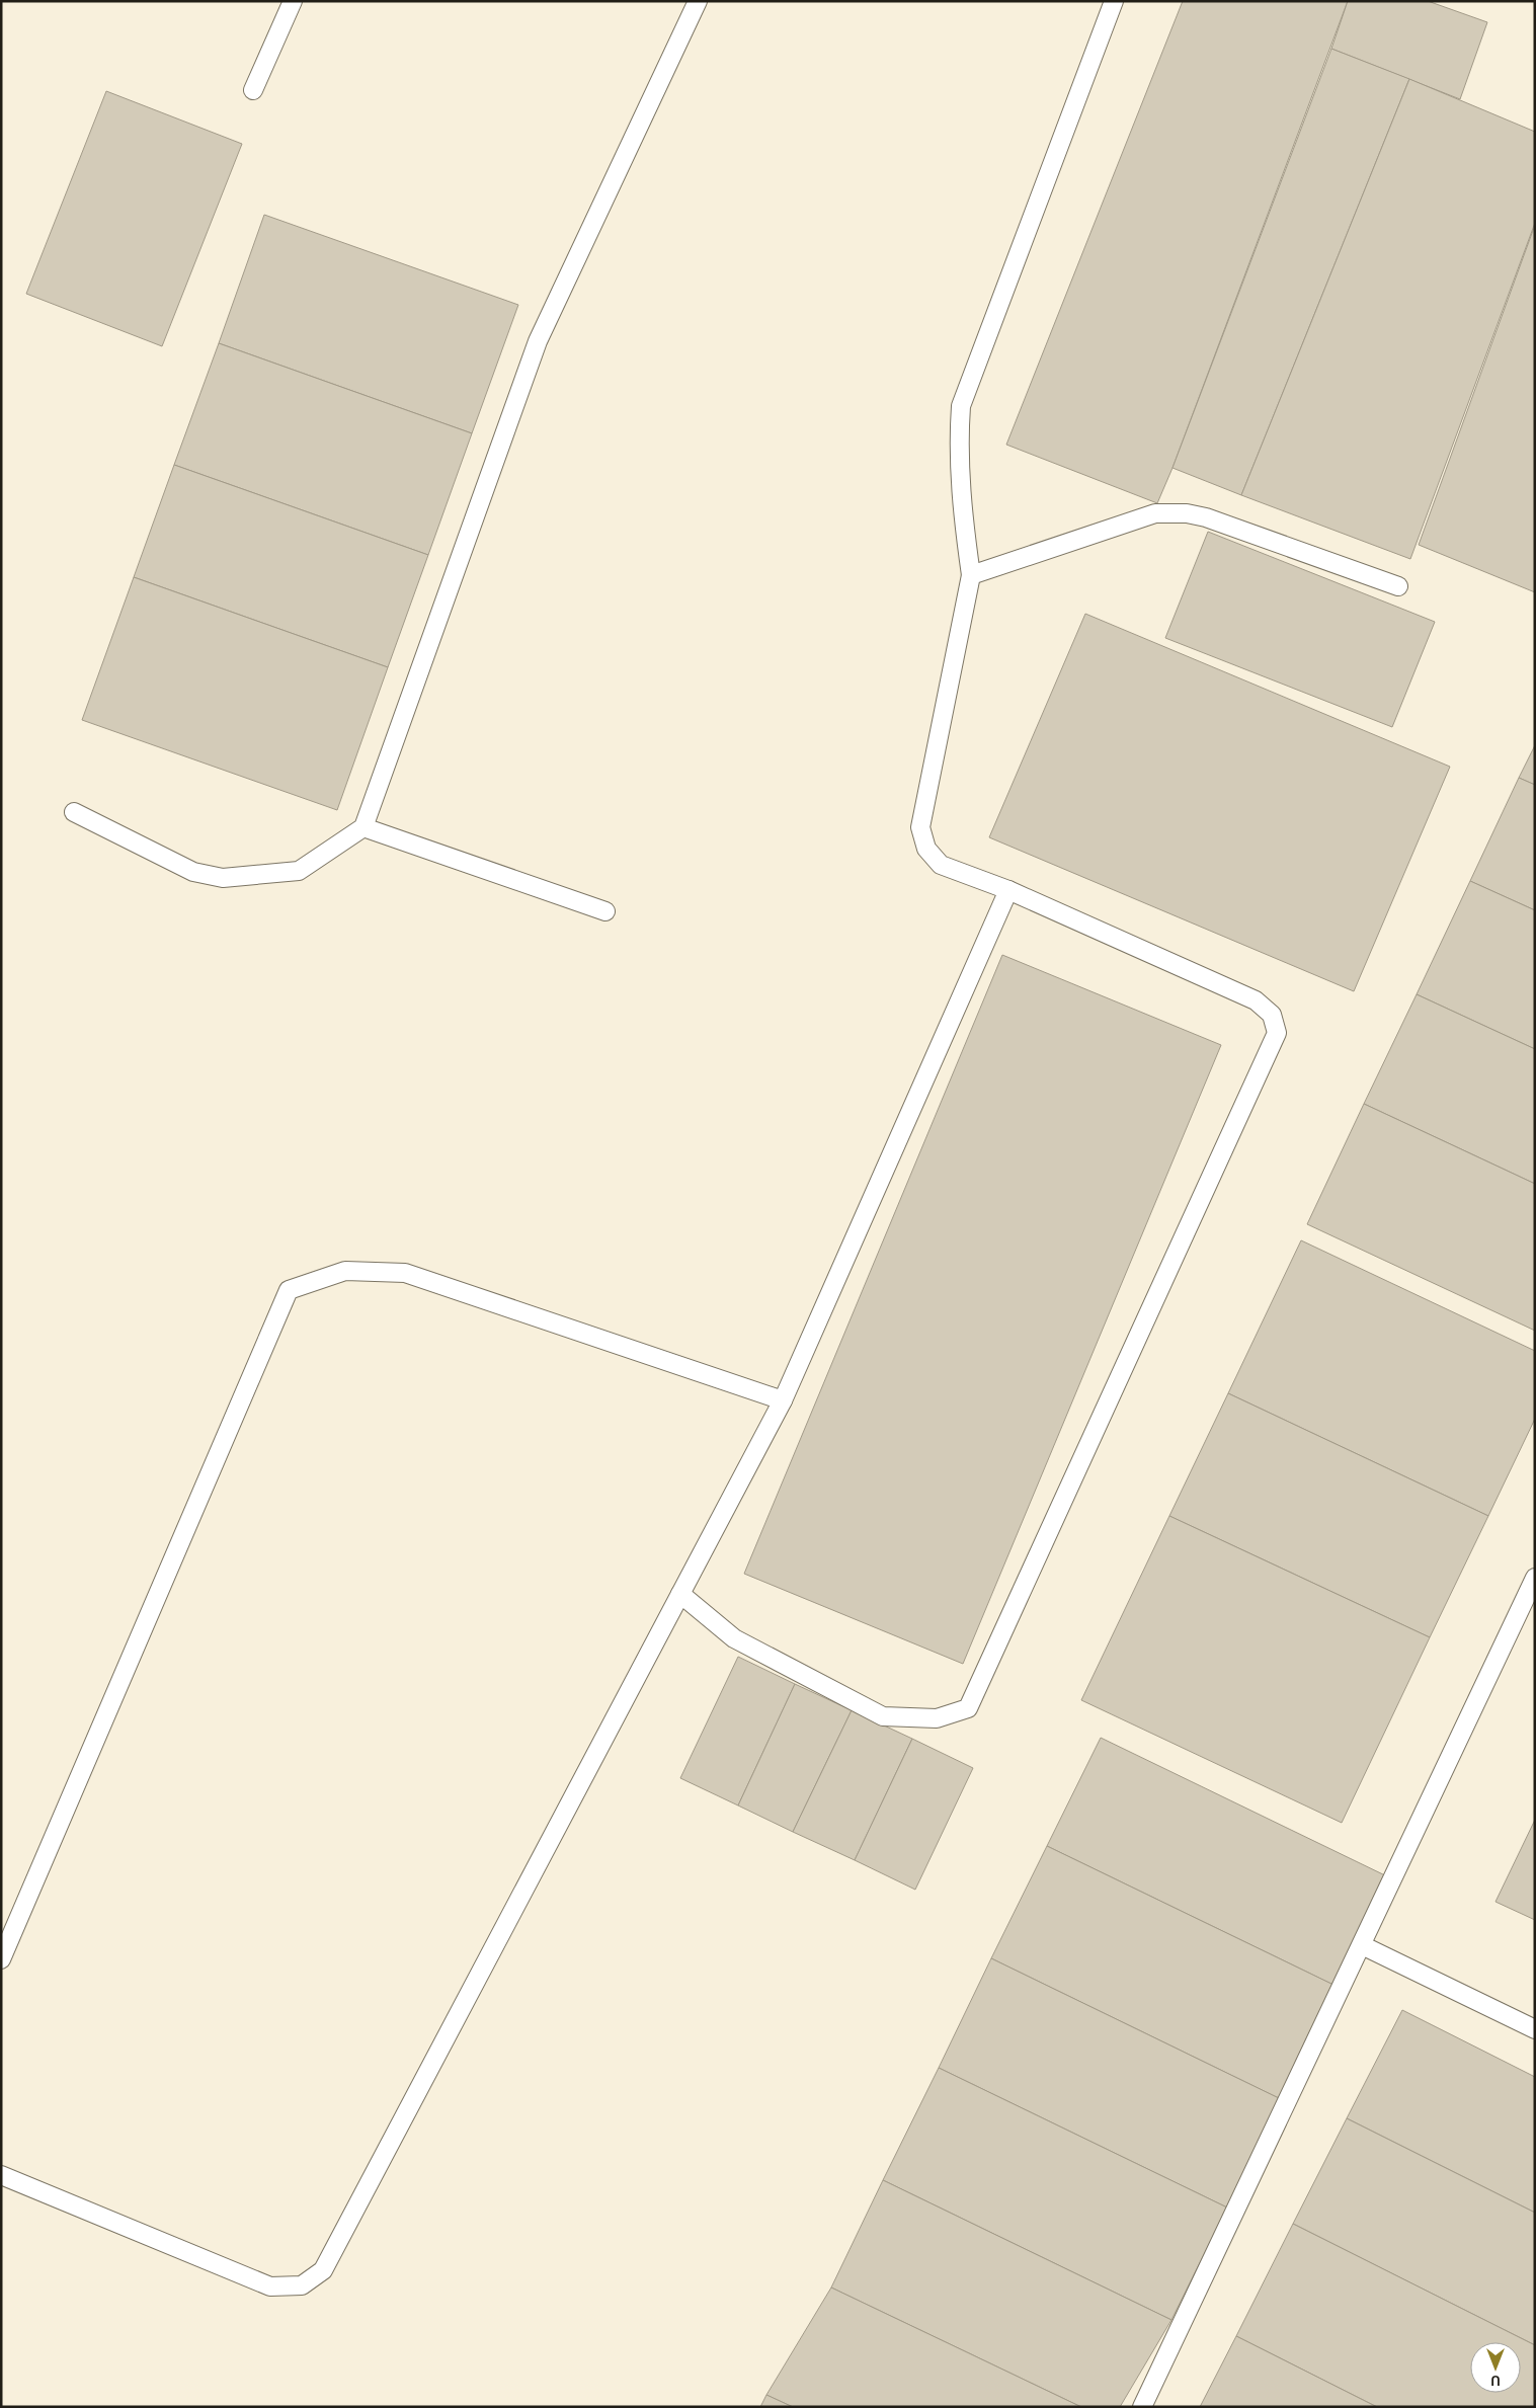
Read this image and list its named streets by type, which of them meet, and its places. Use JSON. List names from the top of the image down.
{
  "north": "bottom"
}
